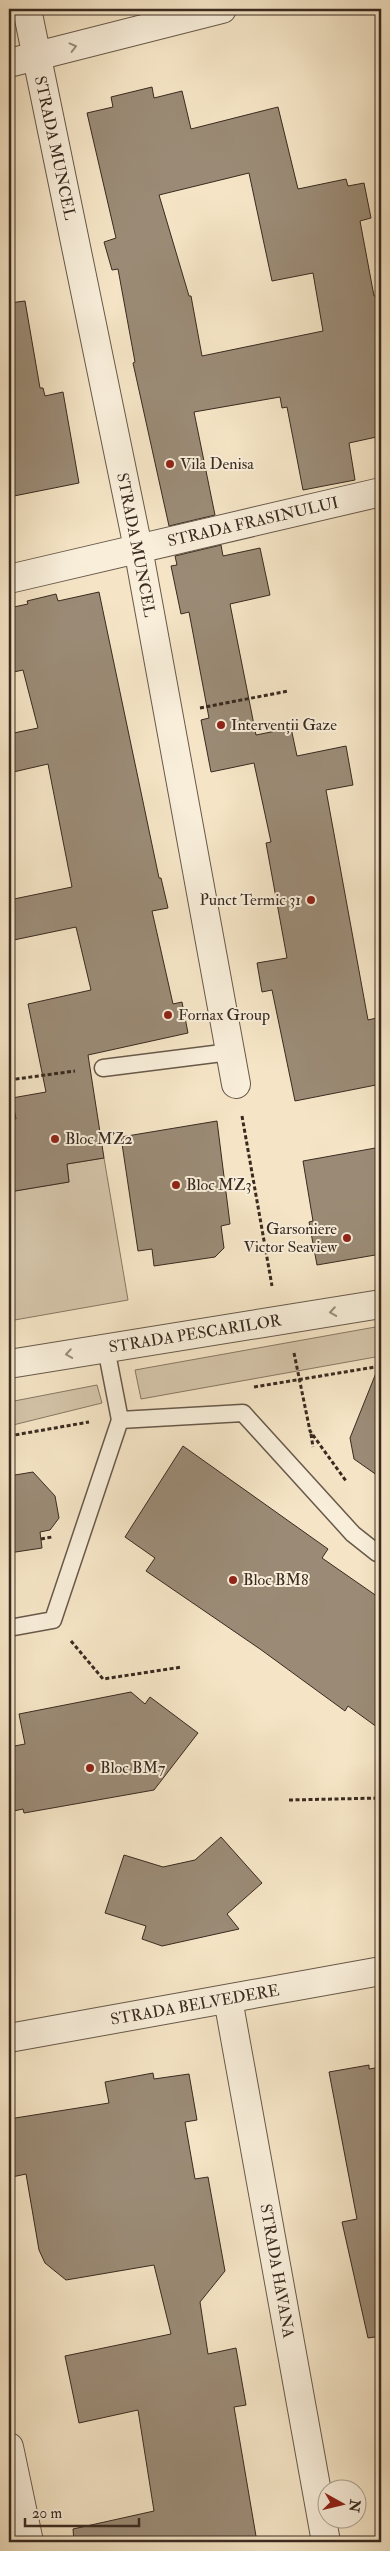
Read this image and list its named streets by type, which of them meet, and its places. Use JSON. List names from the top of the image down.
{
  "streets": {
    "street": [
      "STRADA MUNCEL",
      "STRADA FRASINULUI",
      "STRADA PESCARILOR",
      "STRADA BELVEDERE",
      "STRADA HAVANA"
    ]
  },
  "crossings": [
    ["STRADA MUNCEL", "STRADA FRASINULUI"],
    ["STRADA BELVEDERE", "STRADA HAVANA"]
  ],
  "one_way": ["STRADA PESCARILOR"],
  "places": [
    "Vila Denisa",
    "Intervenții Gaze",
    "Punct Termic 31",
    "Fornax Group",
    "Bloc MZ2",
    "Bloc MZ3",
    "Garsoniere Victor Seaview",
    "Bloc BM8",
    "Bloc BM7"
  ],
  "scale_bar": "20 m",
  "north": "right"
}
